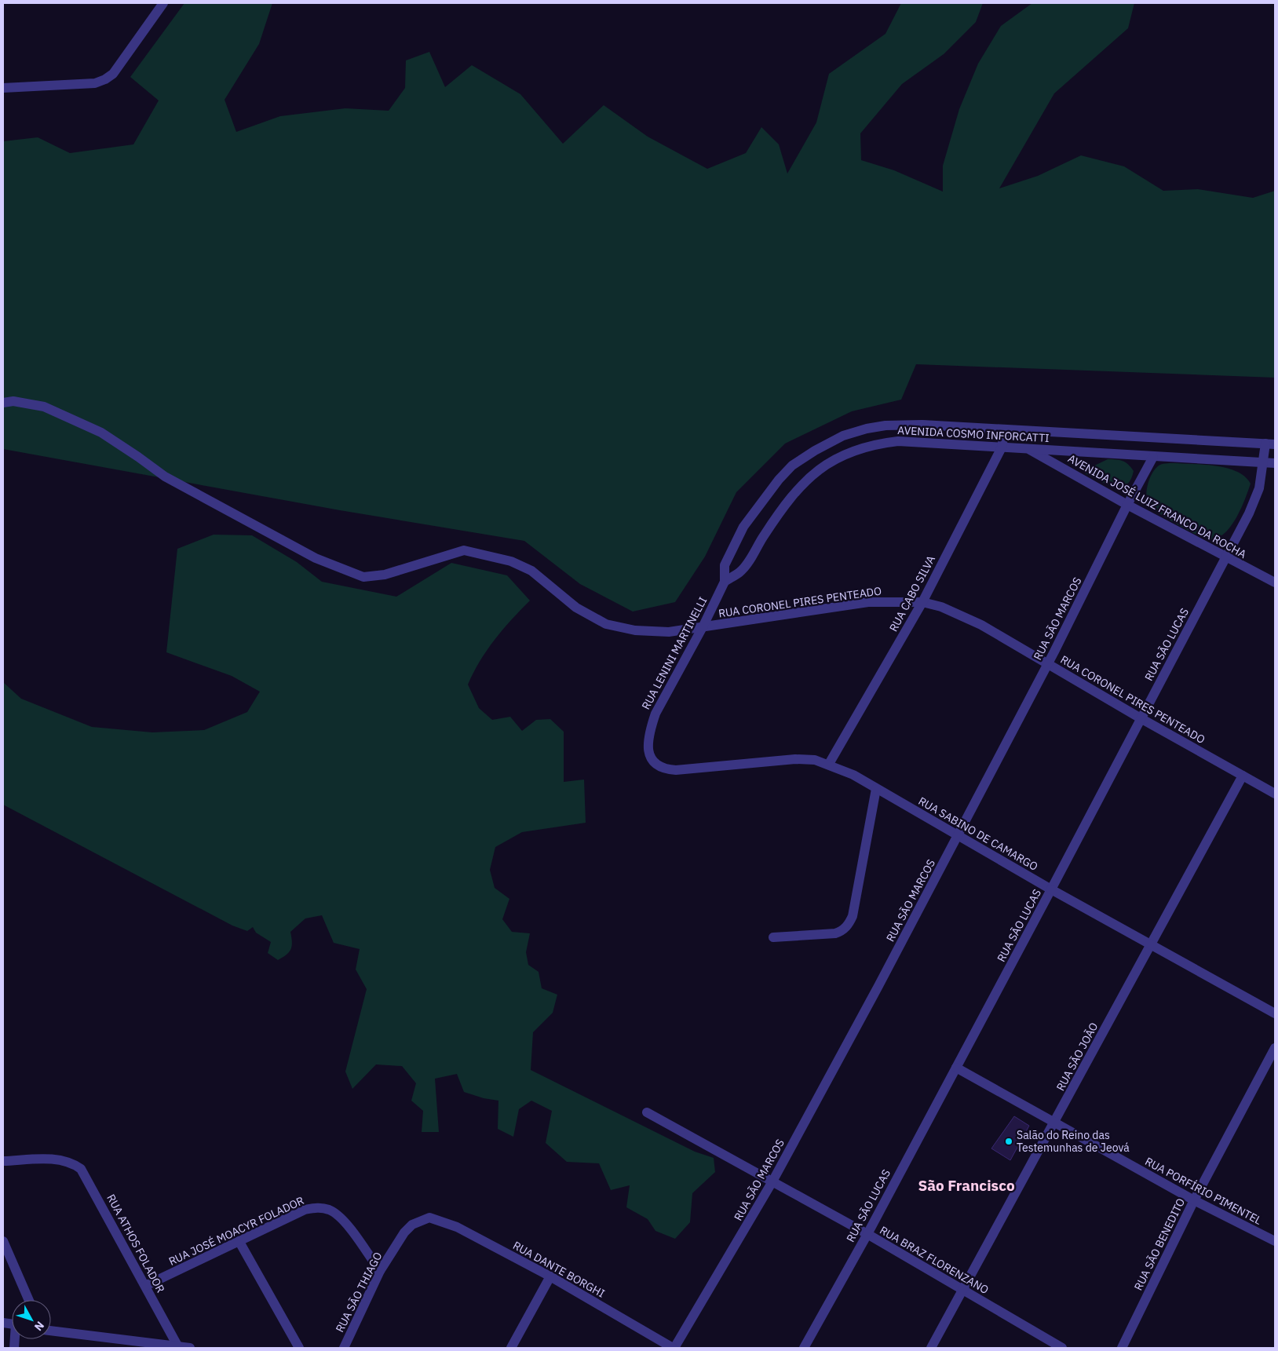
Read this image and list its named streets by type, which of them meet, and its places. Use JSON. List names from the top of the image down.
{
  "streets": {
    "street": [
      "AVENIDA COSMO INFORCATTI",
      "AVENIDA JOSÉ LUIZ FRANCO DA ROCHA",
      "RUA CABO SILVA",
      "RUA CORONEL PIRES PENTEADO",
      "RUA SÃO MARCOS",
      "RUA SÃO LUCAS",
      "RUA LENINI MARTINELLI",
      "RUA SABINO DE CAMARGO",
      "RUA SÃO JOÃO",
      "RUA PORFÍRIO PIMENTEL",
      "RUA JOSÉ MOACYR FOLADOR",
      "RUA ATHOS FOLADOR",
      "RUA SÃO BENEDITO",
      "RUA BRAZ FLORENZANO",
      "RUA DANTE BORGHI",
      "RUA SÃO THIAGO"
    ]
  },
  "crossings": [
    ["AVENIDA COSMO INFORCATTI", "AVENIDA JOSÉ LUIZ FRANCO DA ROCHA"],
    ["AVENIDA COSMO INFORCATTI", "RUA CABO SILVA"],
    ["AVENIDA COSMO INFORCATTI", "RUA SÃO MARCOS"],
    ["AVENIDA COSMO INFORCATTI", "RUA SÃO LUCAS"],
    ["AVENIDA COSMO INFORCATTI", "RUA LENINI MARTINELLI"],
    ["AVENIDA JOSÉ LUIZ FRANCO DA ROCHA", "RUA SÃO MARCOS"],
    ["AVENIDA JOSÉ LUIZ FRANCO DA ROCHA", "RUA SÃO LUCAS"],
    ["RUA CABO SILVA", "RUA CORONEL PIRES PENTEADO"],
    ["RUA CABO SILVA", "RUA SABINO DE CAMARGO"],
    ["RUA CORONEL PIRES PENTEADO", "RUA SÃO MARCOS"],
    ["RUA CORONEL PIRES PENTEADO", "RUA SÃO LUCAS"],
    ["RUA CORONEL PIRES PENTEADO", "RUA LENINI MARTINELLI"],
    ["RUA CORONEL PIRES PENTEADO", "RUA SÃO JOÃO"],
    ["RUA SÃO MARCOS", "RUA SABINO DE CAMARGO"],
    ["RUA SÃO MARCOS", "RUA BRAZ FLORENZANO"],
    ["RUA SÃO MARCOS", "RUA DANTE BORGHI"],
    ["RUA SÃO LUCAS", "RUA SABINO DE CAMARGO"],
    ["RUA SÃO LUCAS", "RUA PORFÍRIO PIMENTEL"],
    ["RUA SÃO LUCAS", "RUA BRAZ FLORENZANO"],
    ["RUA LENINI MARTINELLI", "RUA SABINO DE CAMARGO"],
    ["RUA SABINO DE CAMARGO", "RUA SÃO JOÃO"],
    ["RUA SÃO JOÃO", "RUA PORFÍRIO PIMENTEL"],
    ["RUA SÃO JOÃO", "RUA BRAZ FLORENZANO"],
    ["RUA PORFÍRIO PIMENTEL", "RUA SÃO BENEDITO"],
    ["RUA JOSÉ MOACYR FOLADOR", "RUA ATHOS FOLADOR"],
    ["RUA JOSÉ MOACYR FOLADOR", "RUA SÃO THIAGO"],
    ["RUA DANTE BORGHI", "RUA SÃO THIAGO"]
  ],
  "districts": ["São Francisco"],
  "places": ["Salão do Reino das Testemunhas de Jeová"],
  "north": "bottom right"
}
